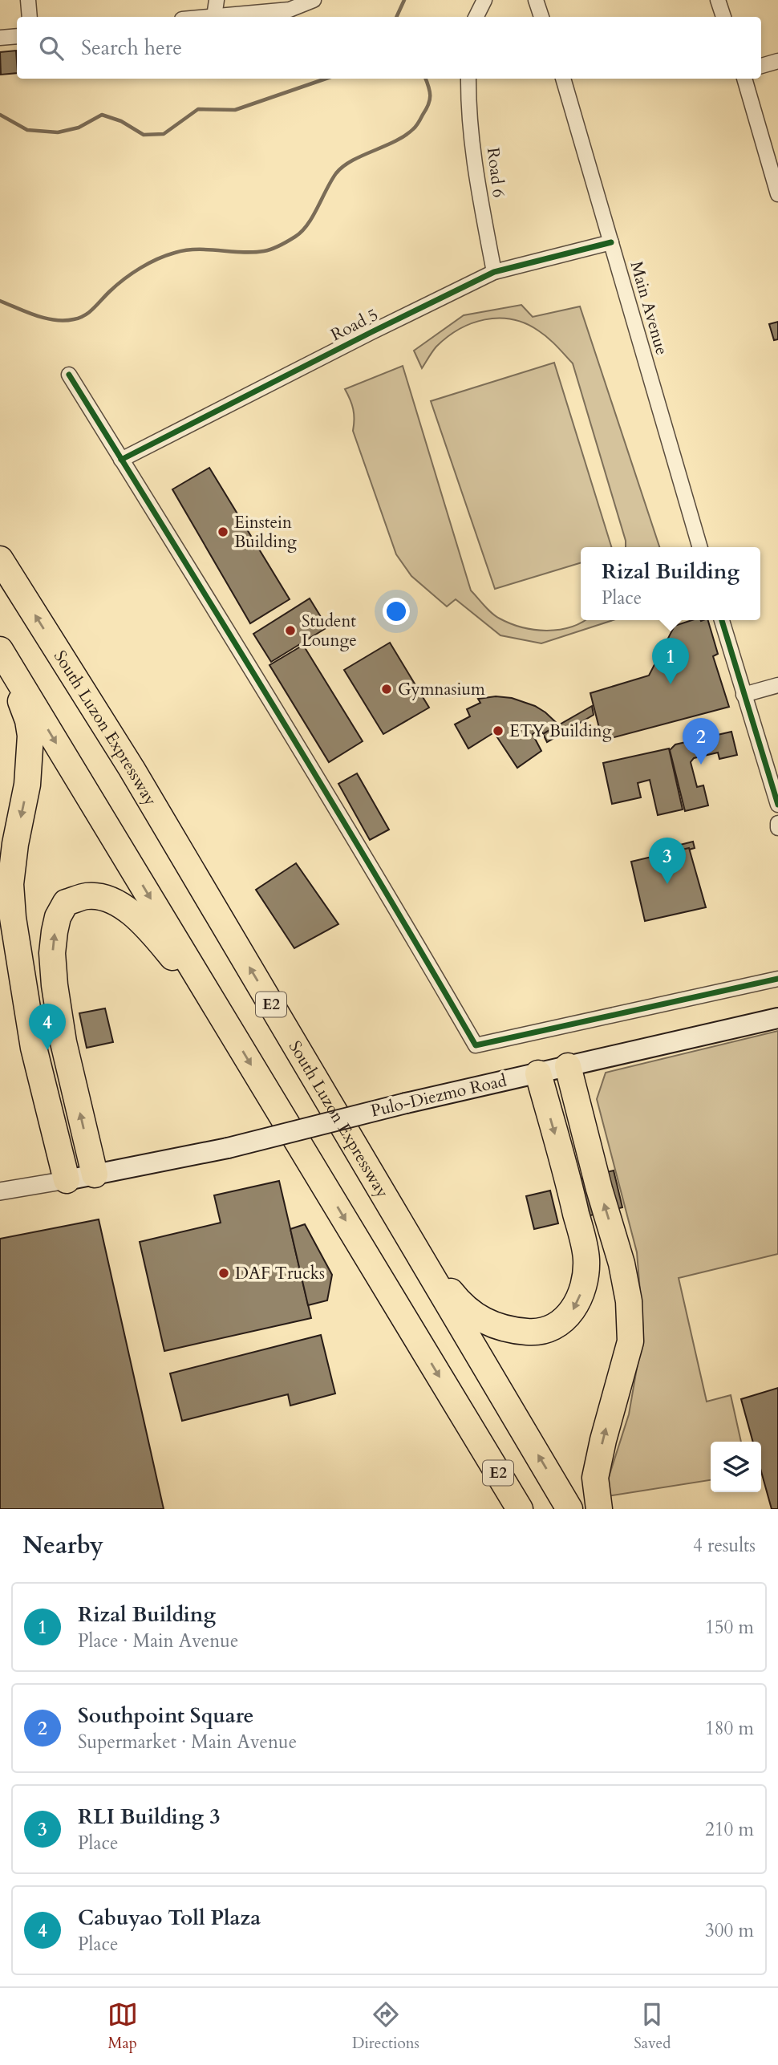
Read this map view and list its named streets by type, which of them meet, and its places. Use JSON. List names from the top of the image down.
{
  "streets": {
    "highway": ["South Luzon Expressway", "E2"],
    "main road": ["Pulo-Diezmo Road"],
    "street": ["Road 6", "Main Avenue", "Road 5"]
  },
  "crossings": [
    ["Road 6", "Road 5"],
    ["Main Avenue", "Road 5"]
  ],
  "places": [
    "Einstein Building",
    "Student Lounge",
    "Gymnasium",
    "ETY Building",
    "DAF Trucks"
  ],
  "page": {
    "search": "Search here",
    "popup": ["Rizal Building", "Place"],
    "pins": [
      "1",
      "2",
      "3",
      "4"
    ],
    "heading": ["Nearby", "4 results"],
    "list": [
      {
        "mark": "1",
        "name": "Rizal Building",
        "note": "Place · Main Avenue",
        "value": "150 m"
      },
      {
        "mark": "2",
        "name": "Southpoint Square",
        "note": "Supermarket · Main Avenue",
        "value": "180 m"
      },
      {
        "mark": "3",
        "name": "RLI Building 3",
        "note": "Place",
        "value": "210 m"
      },
      {
        "mark": "4",
        "name": "Cabuyao Toll Plaza",
        "note": "Place",
        "value": "300 m"
      }
    ],
    "nav": ["Map", "Directions", "Saved"]
  }
}
